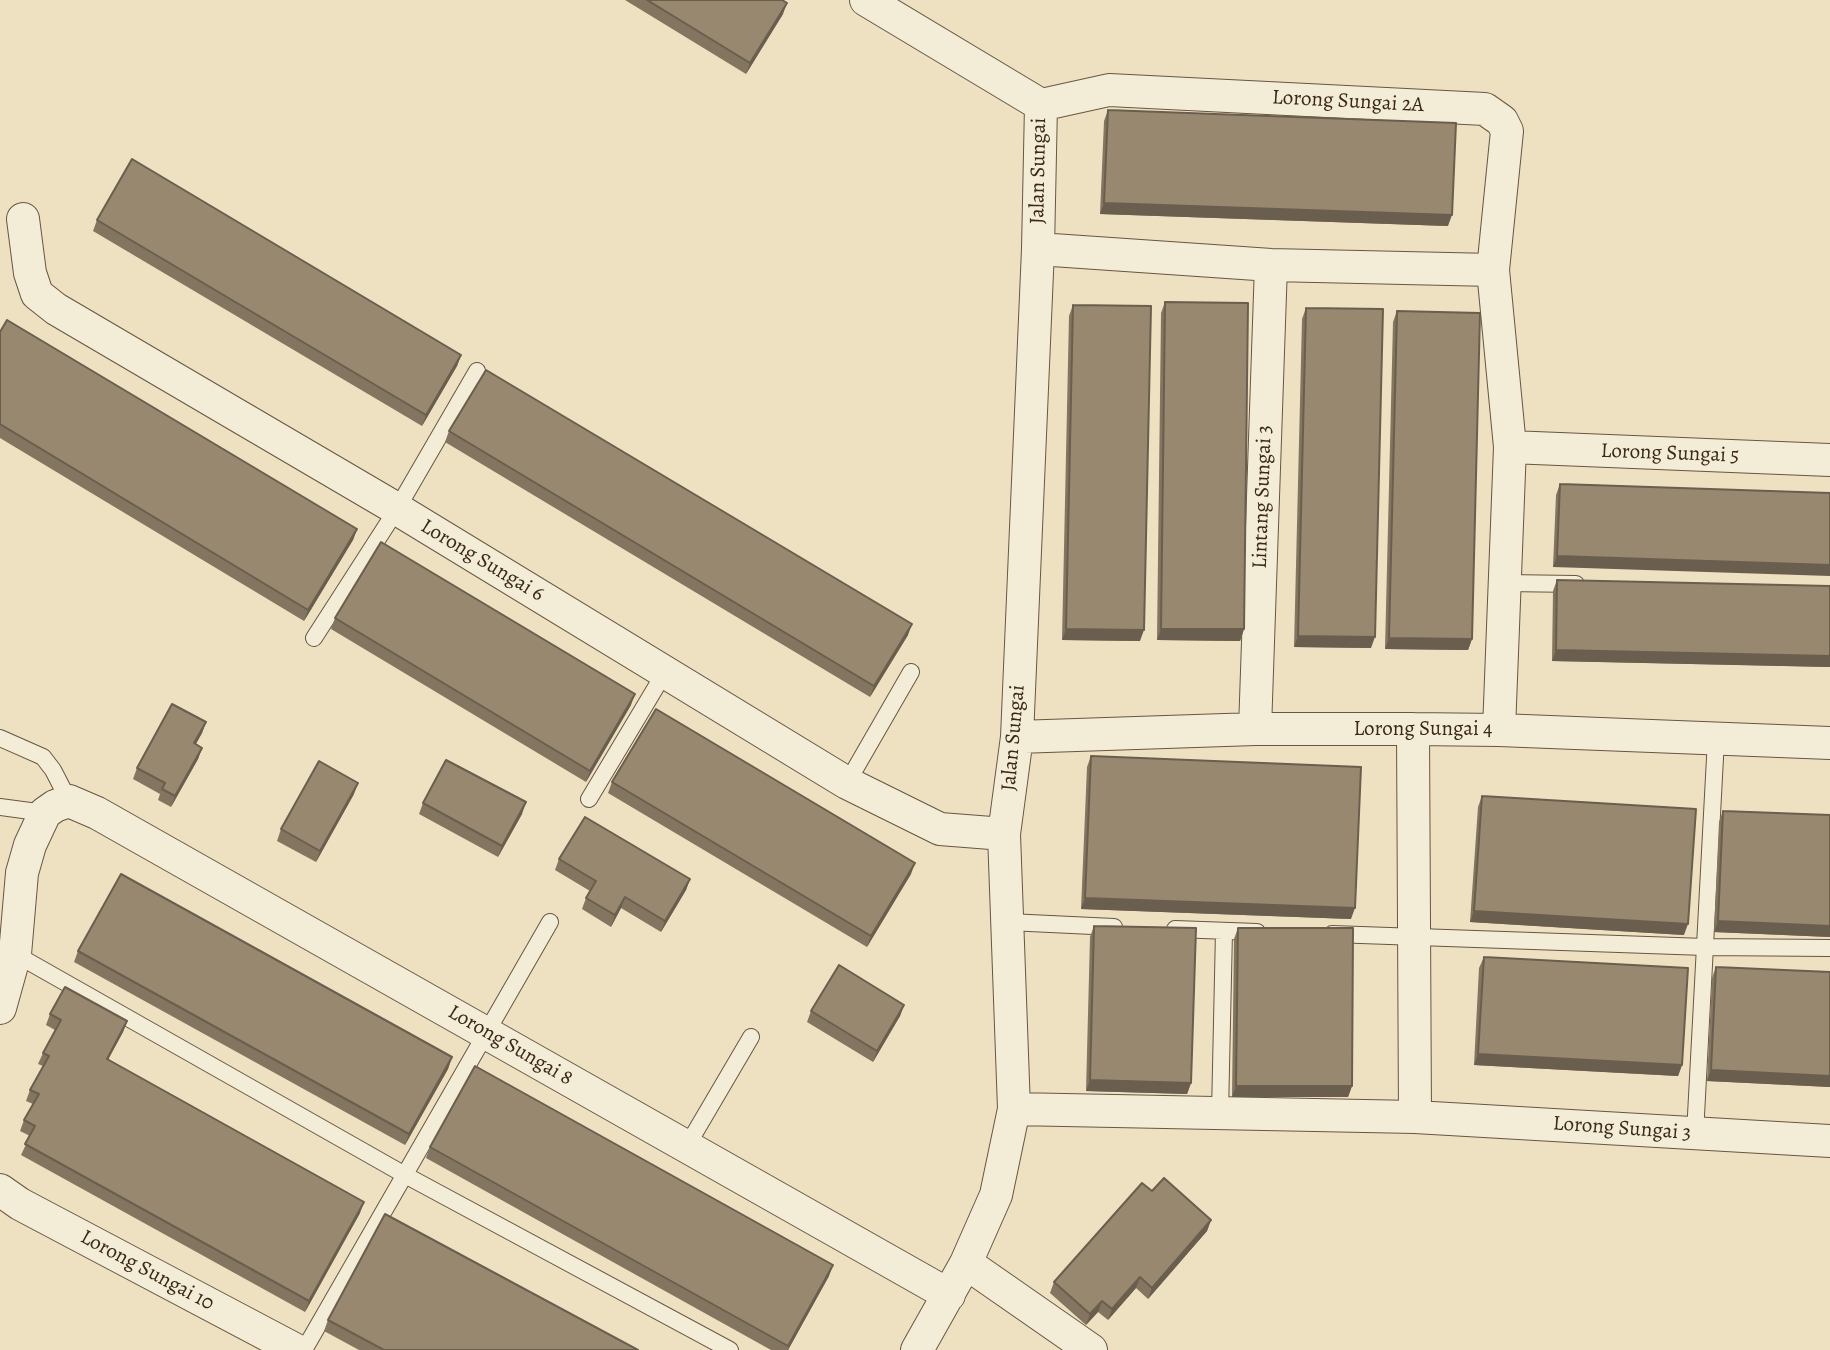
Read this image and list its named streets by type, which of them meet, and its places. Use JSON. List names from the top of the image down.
{
  "streets": {
    "street": [
      "Lorong Sungai 2A",
      "Jalan Sungai",
      "Lorong Sungai 5",
      "Lintang Sungai 3",
      "Lorong Sungai 6",
      "Lorong Sungai 4",
      "Lorong Sungai 8",
      "Lorong Sungai 3",
      "Lorong Sungai 10"
    ]
  },
  "crossings": [
    ["Lorong Sungai 2A", "Jalan Sungai"],
    ["Lorong Sungai 2A", "Lorong Sungai 5"],
    ["Lorong Sungai 2A", "Lorong Sungai 4"],
    ["Jalan Sungai", "Lorong Sungai 6"],
    ["Jalan Sungai", "Lorong Sungai 4"],
    ["Jalan Sungai", "Lorong Sungai 8"],
    ["Jalan Sungai", "Lorong Sungai 3"],
    ["Lintang Sungai 3", "Lorong Sungai 4"]
  ]
}
